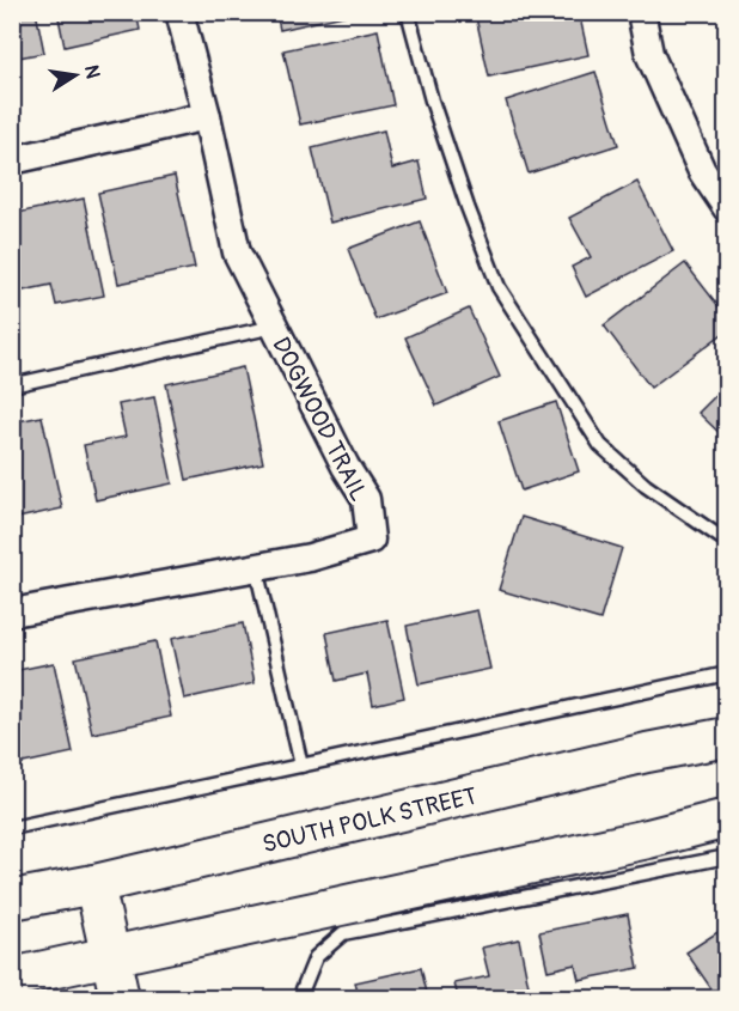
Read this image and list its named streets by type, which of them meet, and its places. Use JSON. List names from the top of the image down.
{
  "streets": {
    "main road": ["SOUTH POLK STREET"],
    "street": ["DOGWOOD TRAIL"]
  },
  "north": "right"
}
